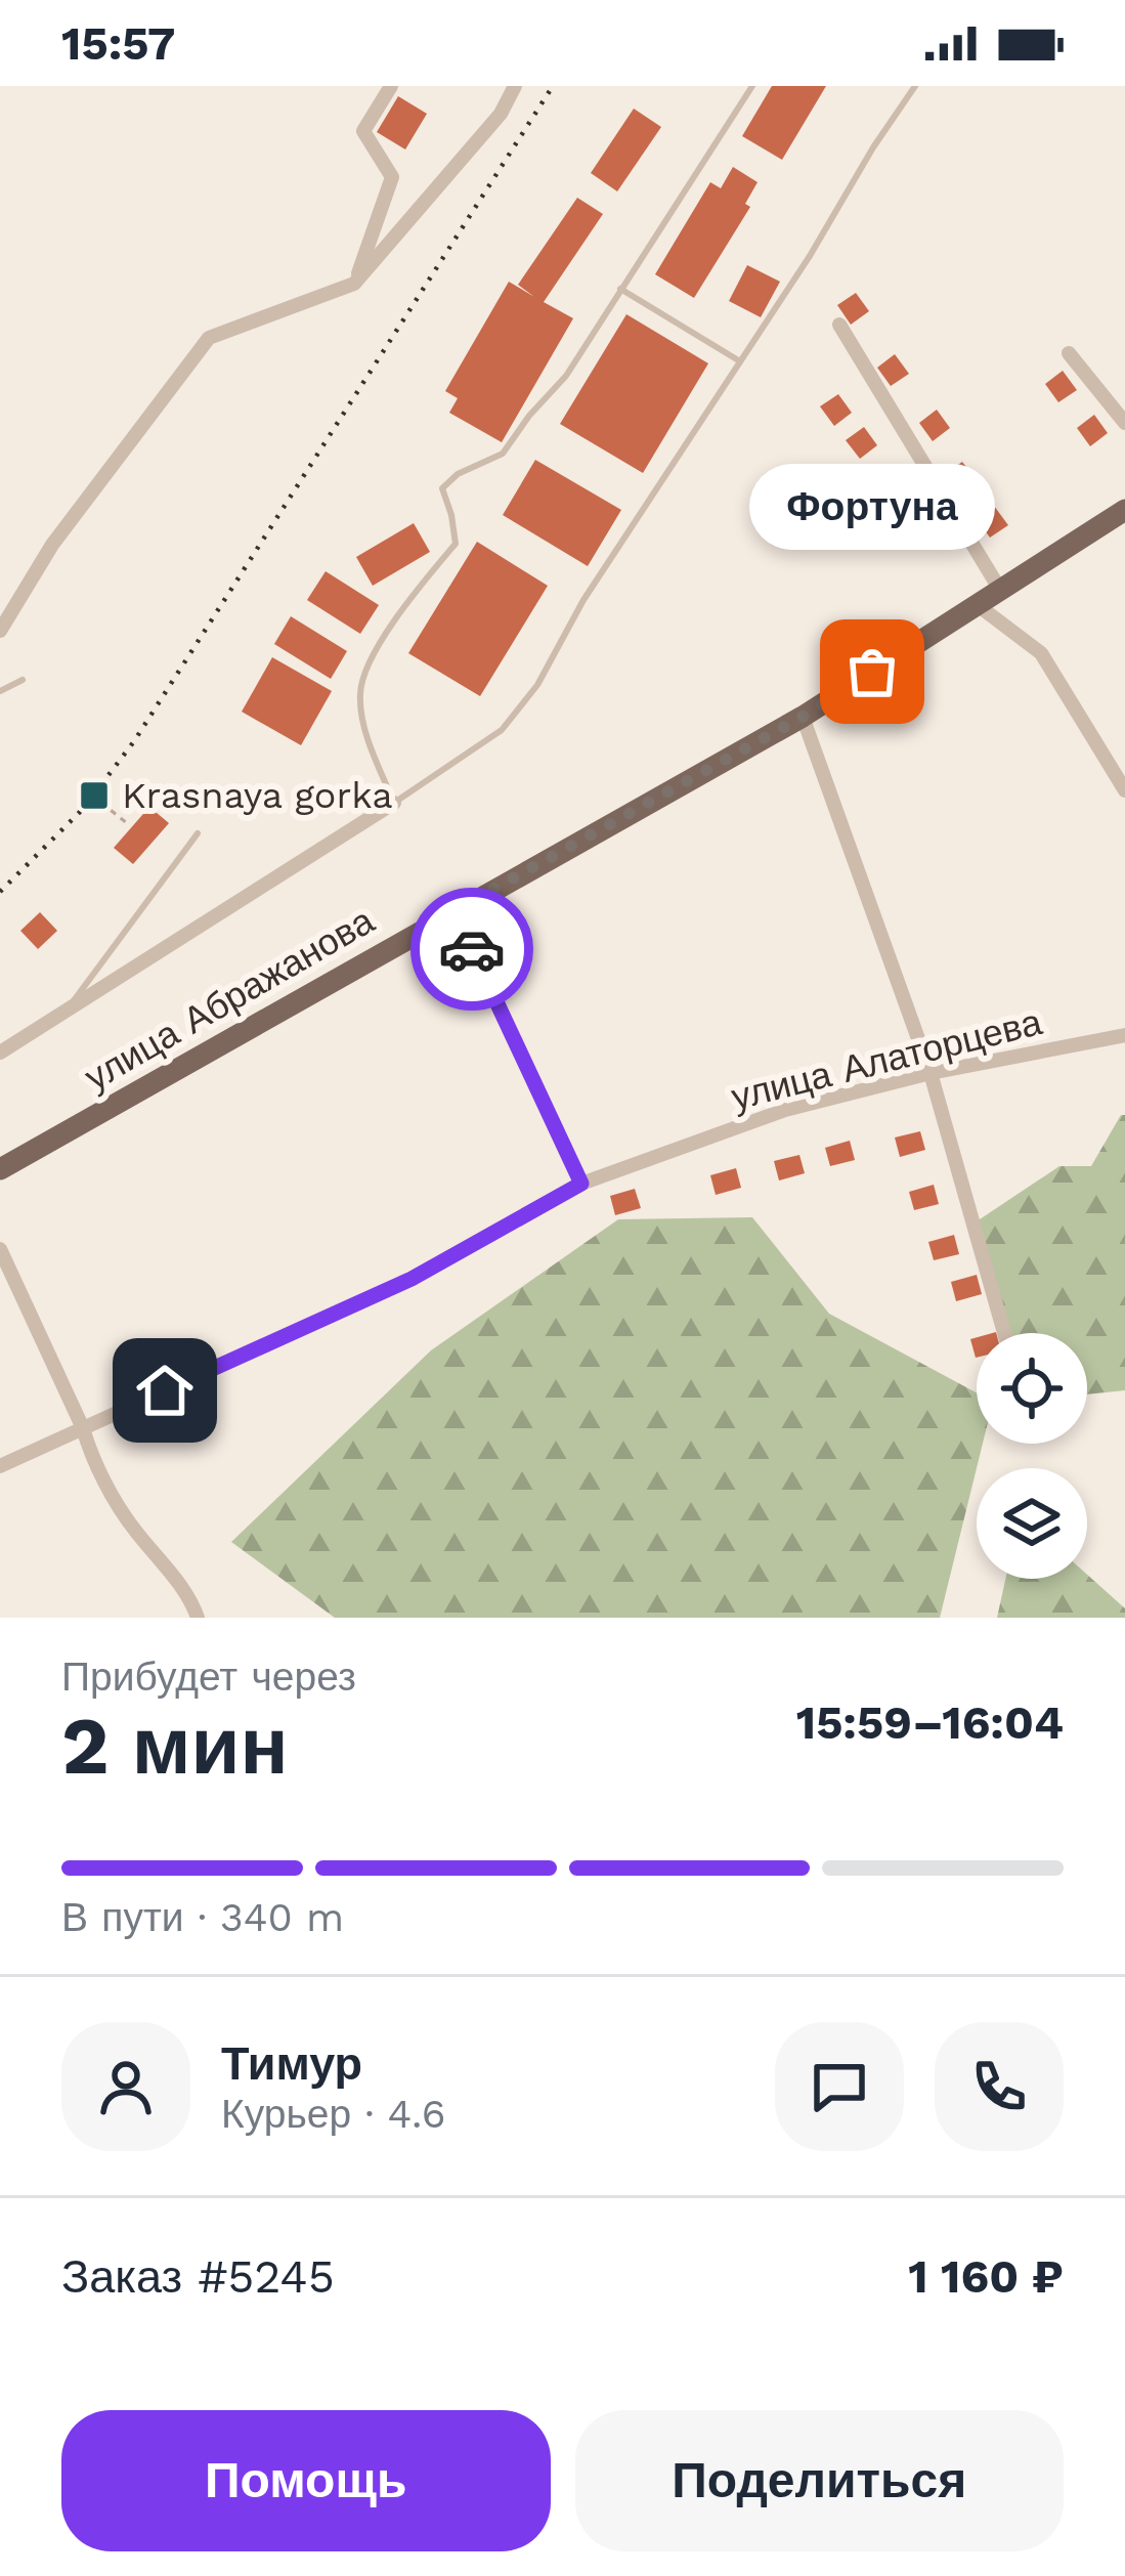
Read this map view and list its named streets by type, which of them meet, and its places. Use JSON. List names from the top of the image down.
{
  "streets": {
    "main road": ["улица Абражанова"],
    "street": ["улица Алаторцева"]
  },
  "places": {
    "other": ["Фортуна"],
    "transit": ["Krasnaya gorka"]
  },
  "page": {
    "status": "15:57",
    "bubble": "Фортуна",
    "heading": ["2 мин", "Прибудет через", "15:59–16:04"],
    "panel": [
      "Тимур",
      "Курьер · 4.6",
      "Заказ #5245",
      "1 160 ₽"
    ],
    "bar": "В пути · 340 m",
    "buttons": ["Помощь", "Поделиться"]
  }
}
